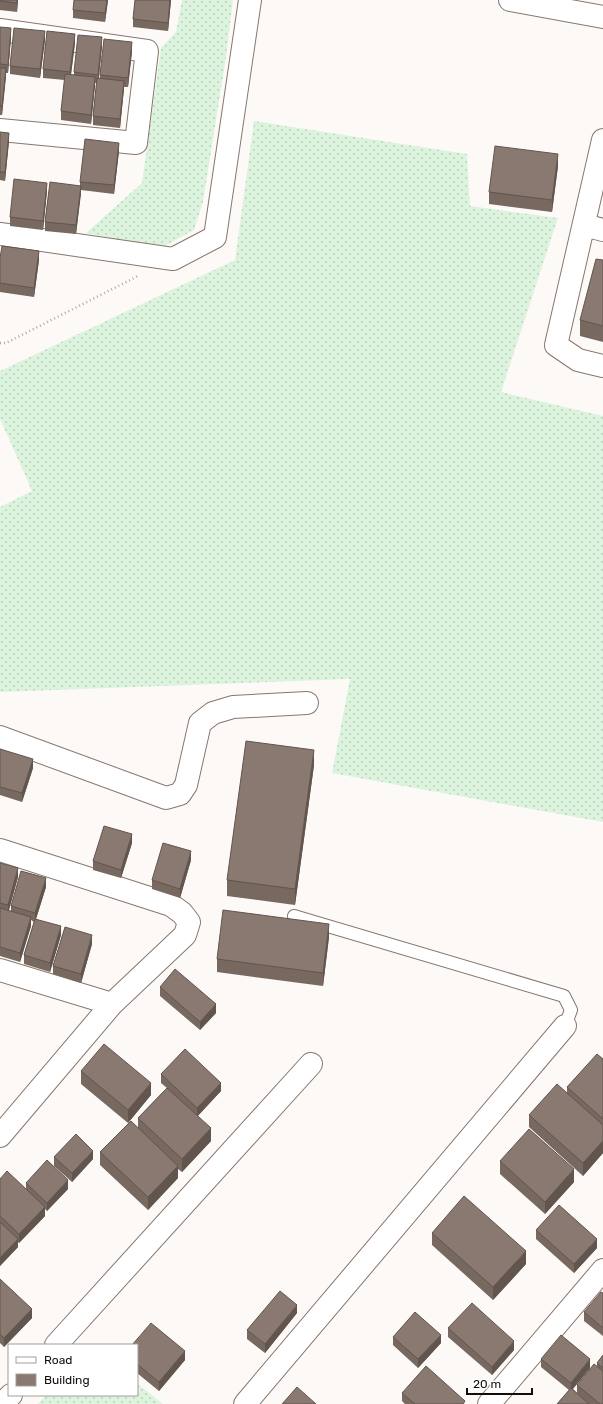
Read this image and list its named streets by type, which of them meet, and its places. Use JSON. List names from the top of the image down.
{
  "legend": ["Road", "Building"],
  "scale_bar": "20 m"
}
